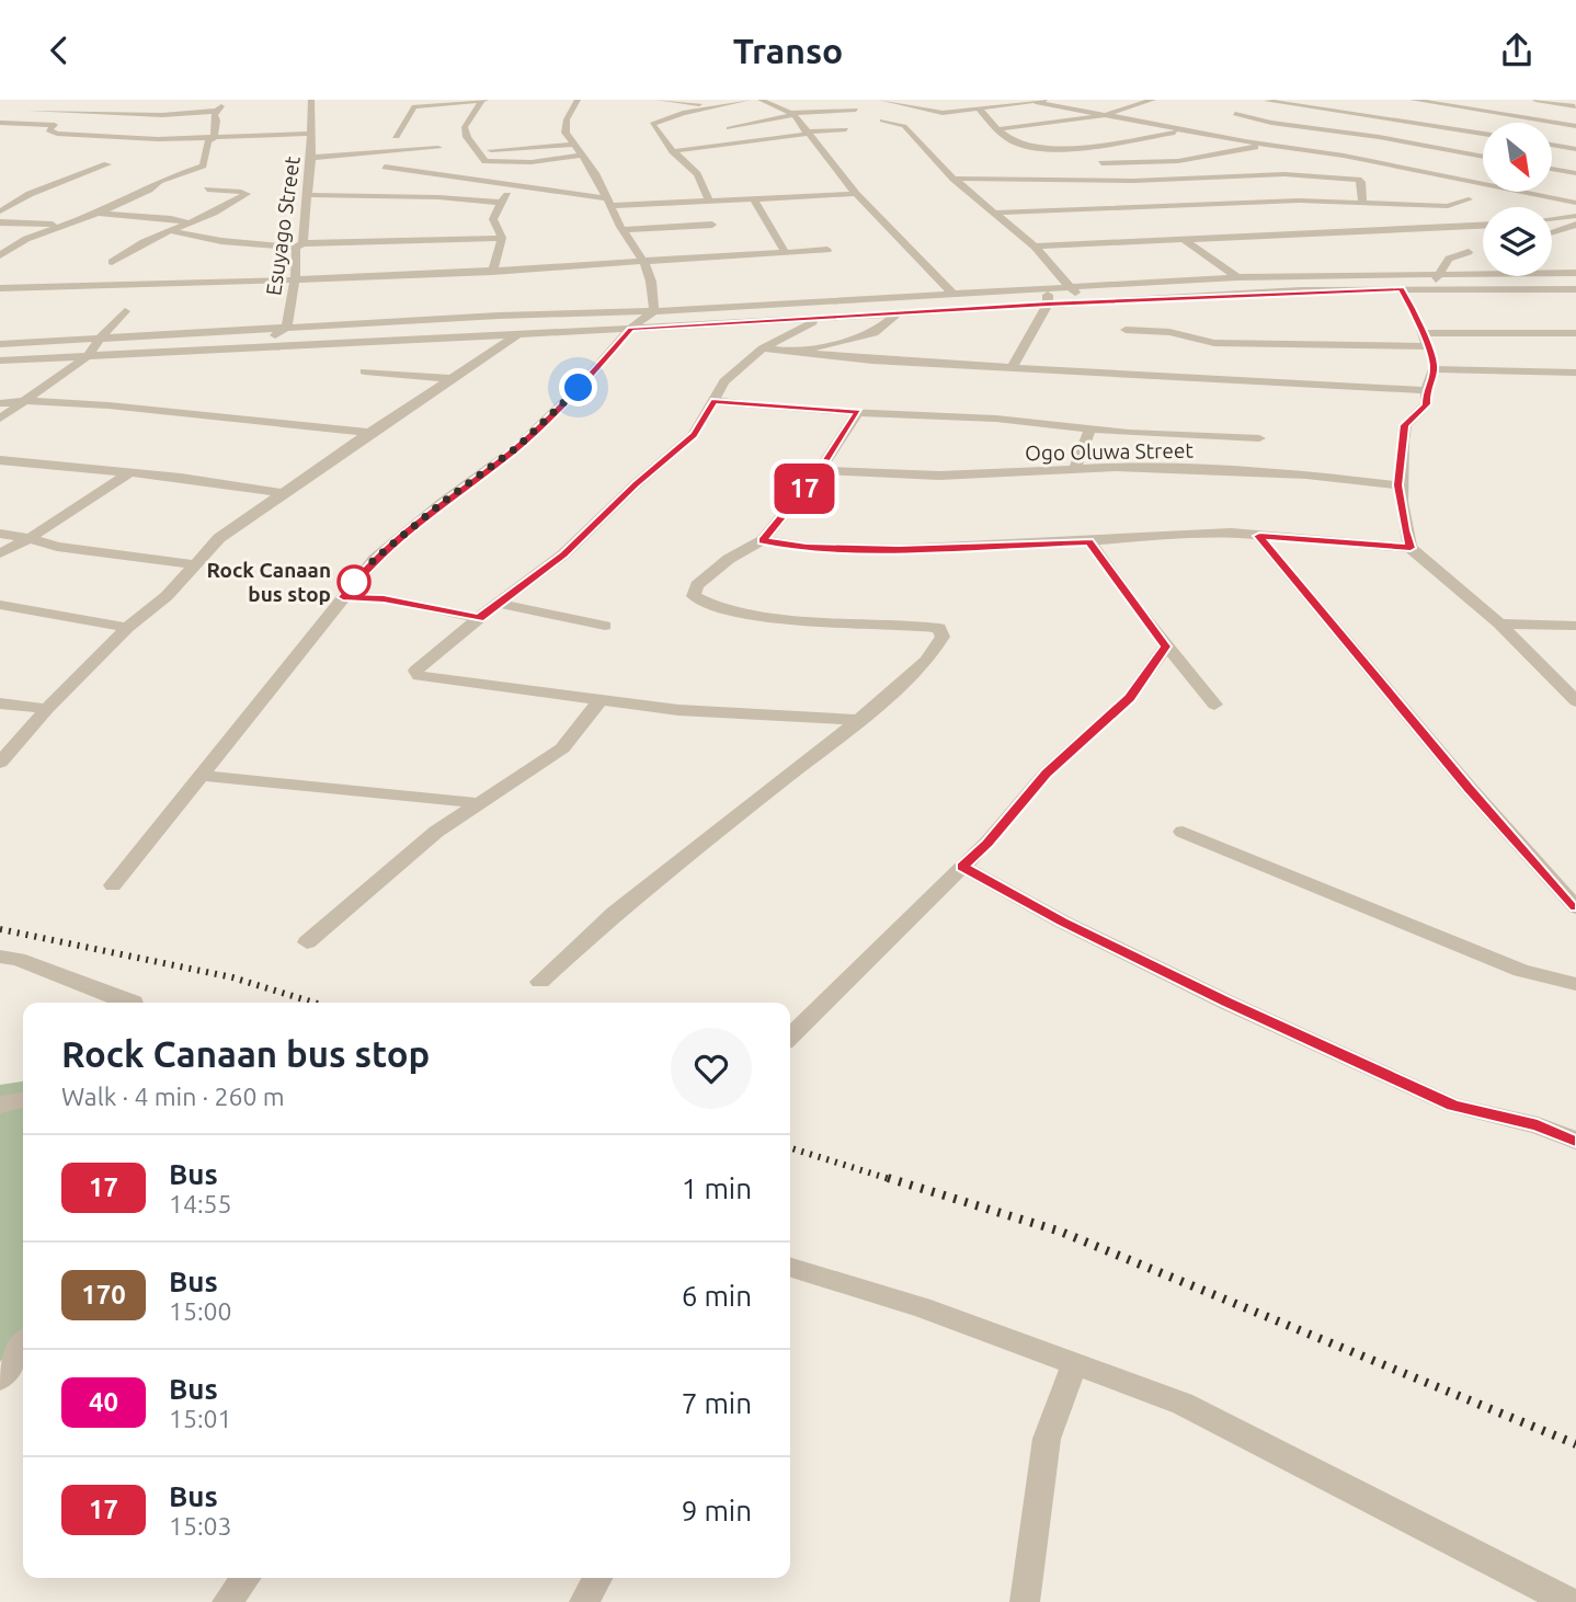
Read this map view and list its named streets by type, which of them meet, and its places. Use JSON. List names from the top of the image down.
{
  "streets": {
    "street": ["Esuyago Street", "Ogo Oluwa Street"]
  },
  "places": ["Rock Canaan bus stop"],
  "lines": ["bus line 17"],
  "north": "bottom right",
  "page": {
    "header": "Transo",
    "on_map": "17",
    "heading": ["Rock Canaan bus stop", "Walk · 4 min · 260 m"],
    "list": [
      {
        "mark": "17",
        "name": "Bus",
        "note": "14:55",
        "value": "1 min"
      },
      {
        "mark": "170",
        "name": "Bus",
        "note": "15:00",
        "value": "6 min"
      },
      {
        "mark": "40",
        "name": "Bus",
        "note": "15:01",
        "value": "7 min"
      },
      {
        "mark": "17",
        "name": "Bus",
        "note": "15:03",
        "value": "9 min"
      }
    ]
  }
}
